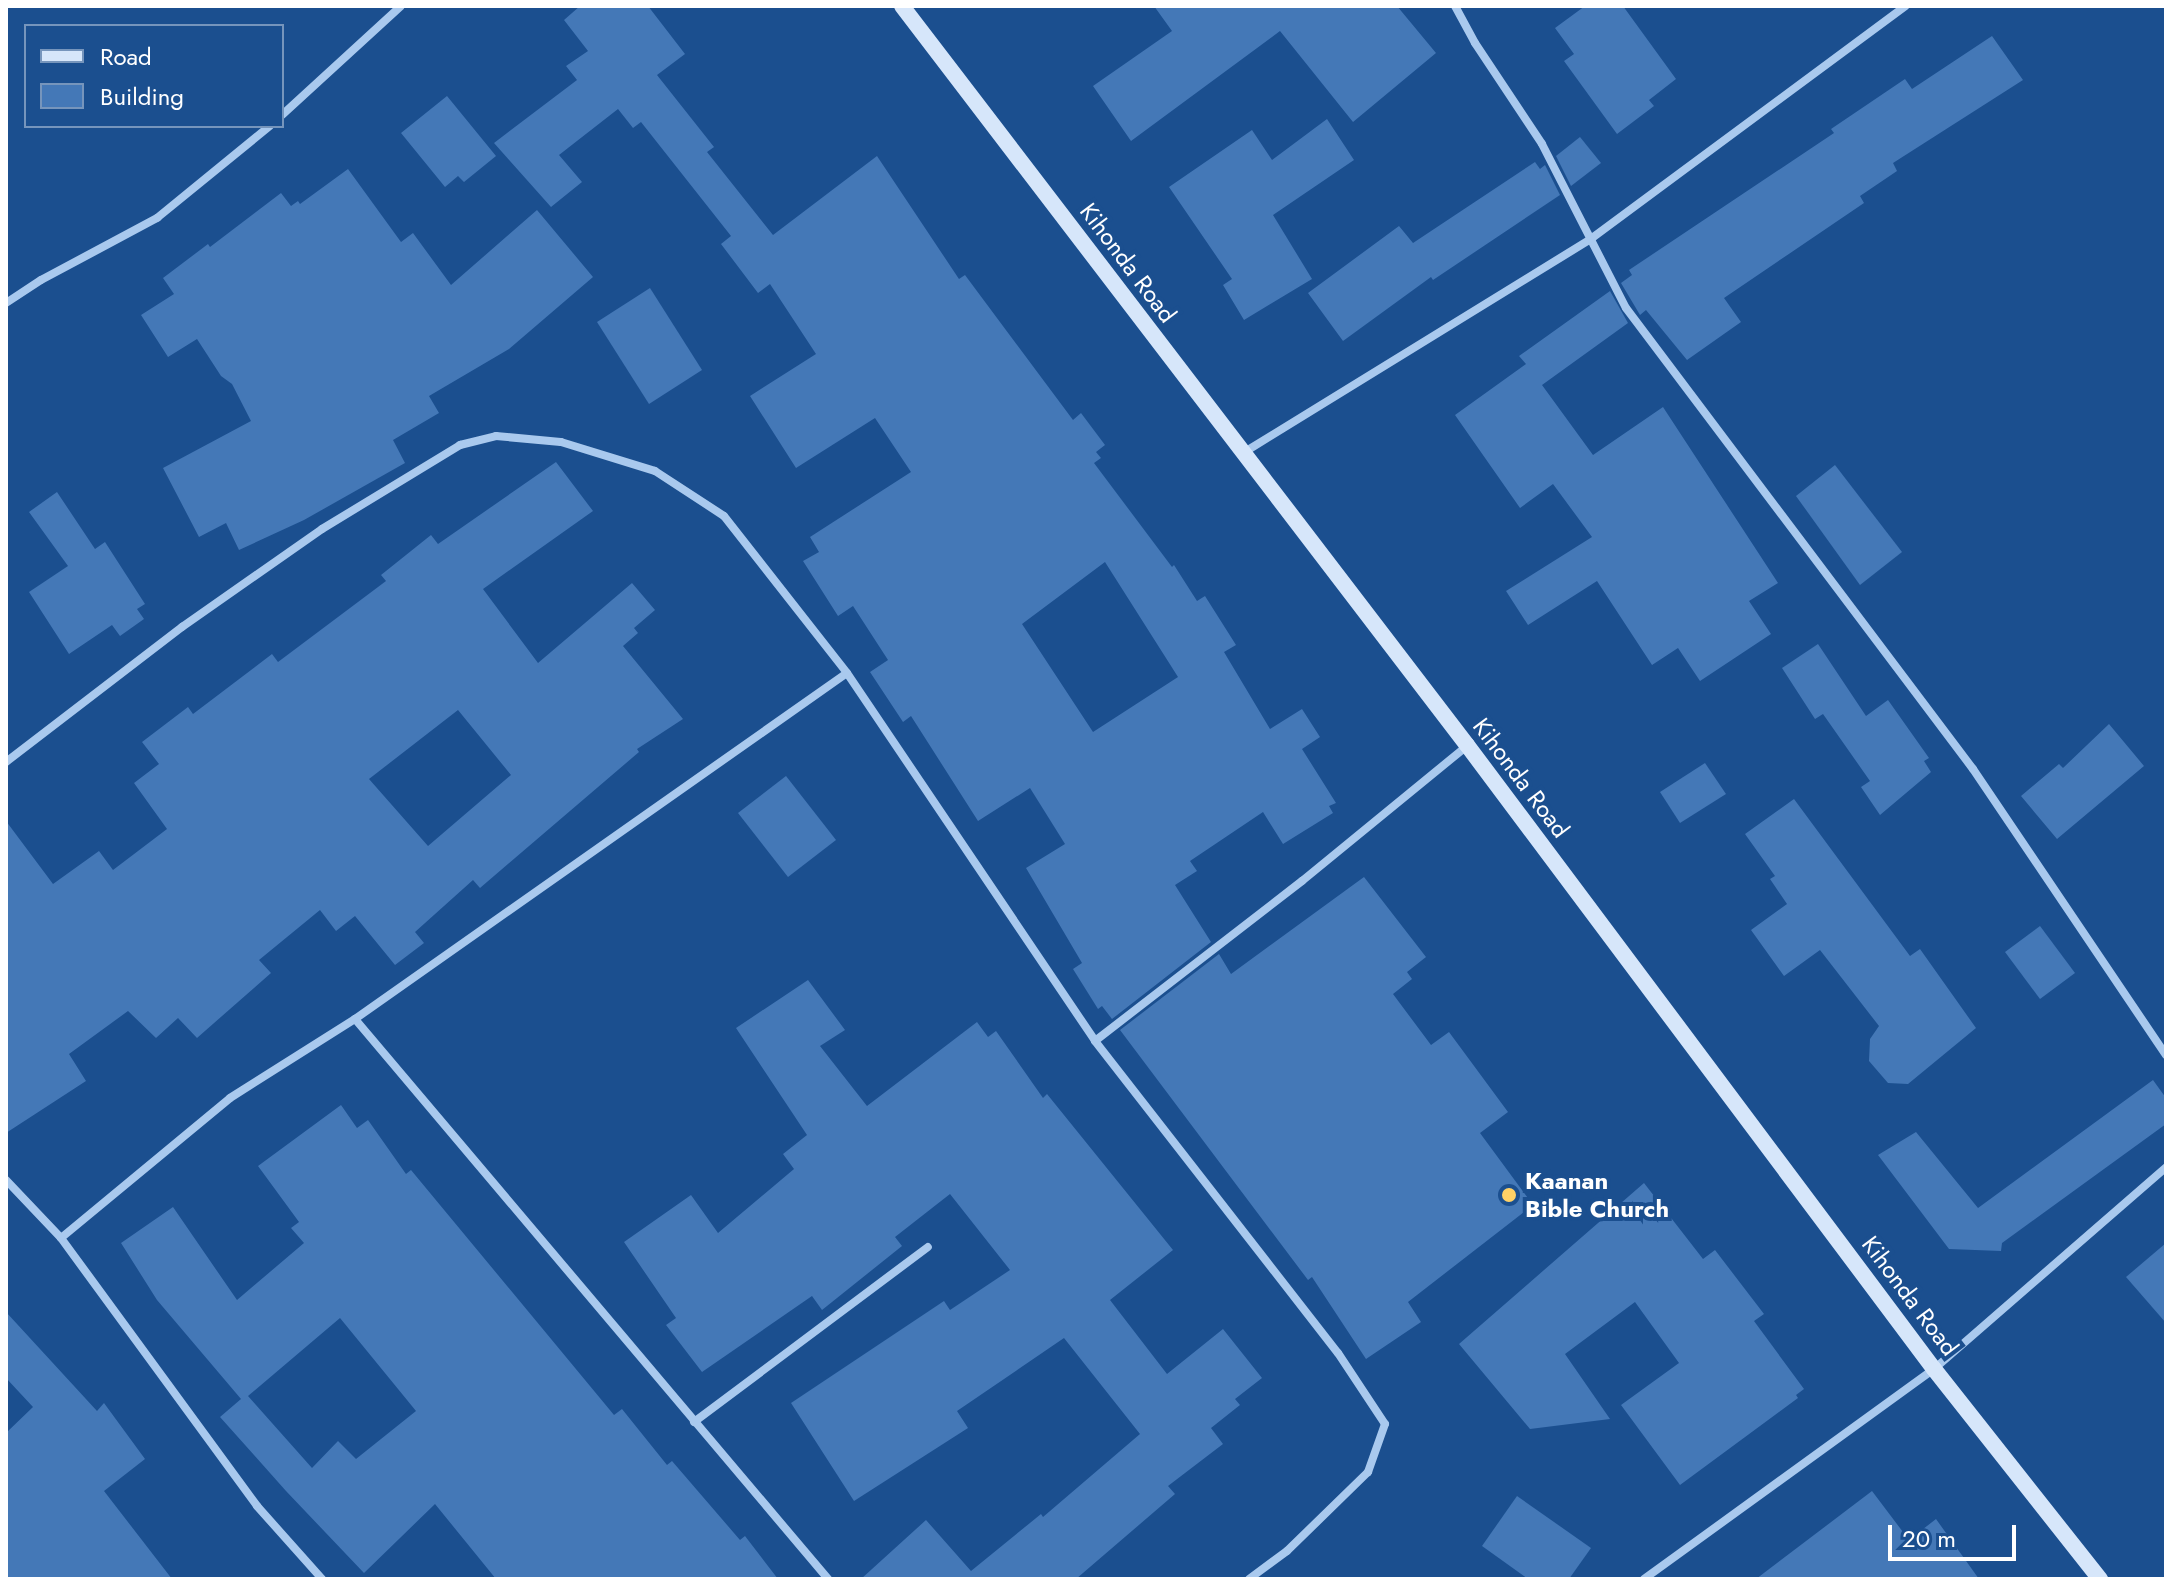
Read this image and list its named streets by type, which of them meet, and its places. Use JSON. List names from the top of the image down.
{
  "streets": {
    "street": ["Kihonda Road"]
  },
  "places": ["Kaanan Bible Church"],
  "legend": ["Road", "Building"],
  "scale_bar": "20 m"
}
